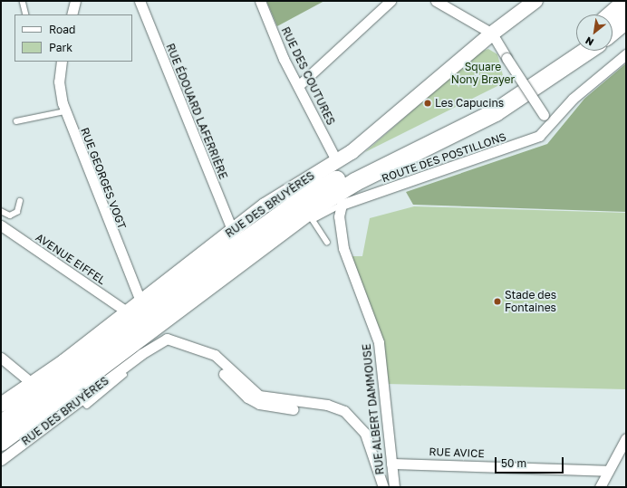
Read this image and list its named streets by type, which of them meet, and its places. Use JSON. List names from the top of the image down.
{
  "streets": {
    "street": [
      "RUE DES COUTURES",
      "RUE ÉDOUARD LAFERRIÈRE",
      "ROUTE DES POSTILLONS",
      "RUE GEORGES VOGT",
      "RUE DES BRUYÈRES",
      "AVENUE EIFFEL",
      "RUE ALBERT DAMMOUSE",
      "RUE AVICE"
    ]
  },
  "crossings": [
    ["RUE DES COUTURES", "RUE DES BRUYÈRES"],
    ["RUE ÉDOUARD LAFERRIÈRE", "RUE DES BRUYÈRES"],
    ["ROUTE DES POSTILLONS", "RUE ALBERT DAMMOUSE"],
    ["RUE GEORGES VOGT", "RUE DES BRUYÈRES"],
    ["RUE DES BRUYÈRES", "AVENUE EIFFEL"],
    ["RUE ALBERT DAMMOUSE", "RUE AVICE"]
  ],
  "parks": ["Square Nony Brayer"],
  "places": ["Les Capucins", "Stade des Fontaines"],
  "legend": ["Road", "Park"],
  "scale_bar": "50 m",
  "north": "bottom left"
}
